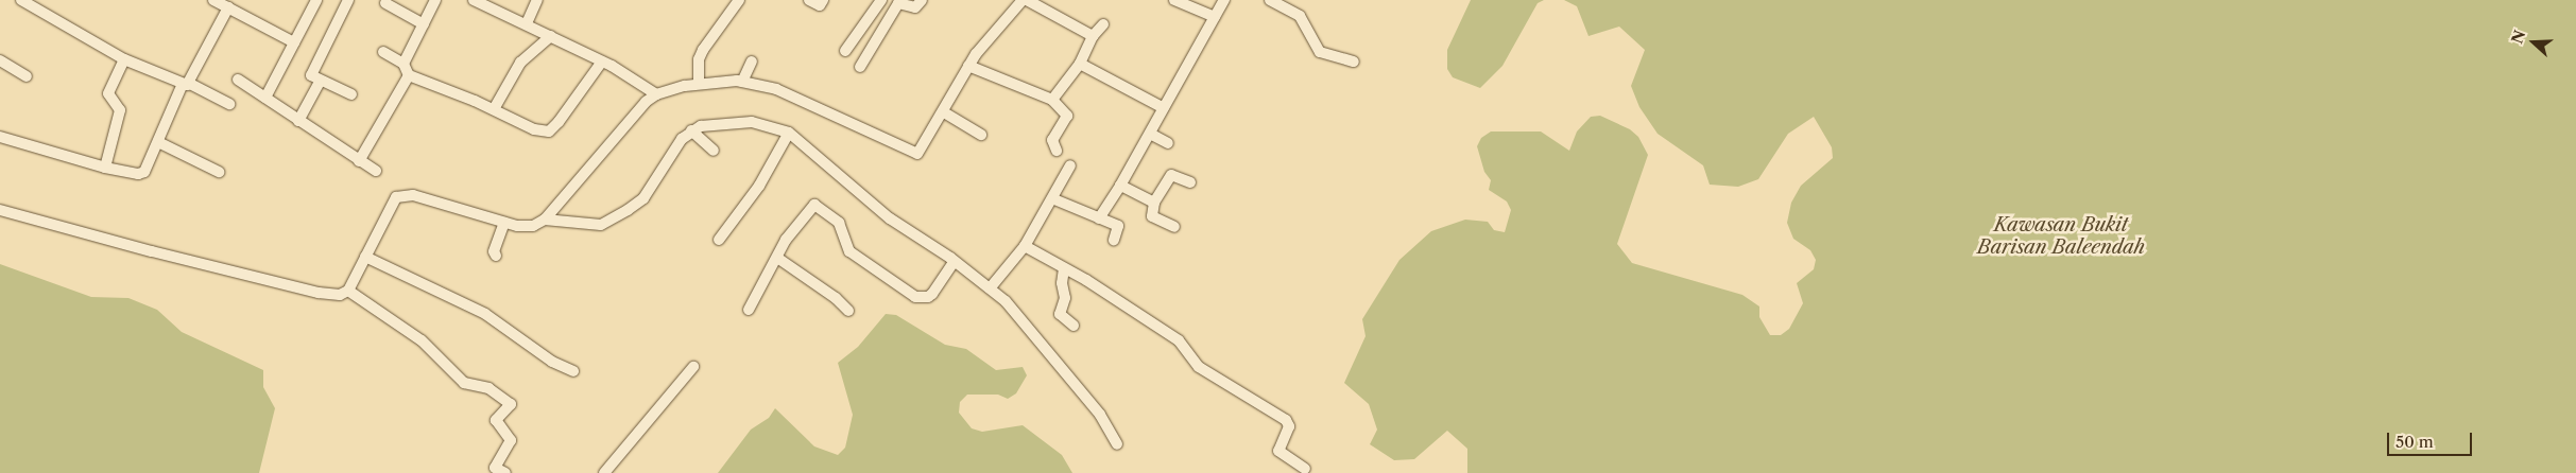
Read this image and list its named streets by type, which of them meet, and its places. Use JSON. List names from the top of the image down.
{
  "parks": ["Kawasan Bukit Barisan Baleendah"],
  "scale_bar": "50 m",
  "north": "left"
}
